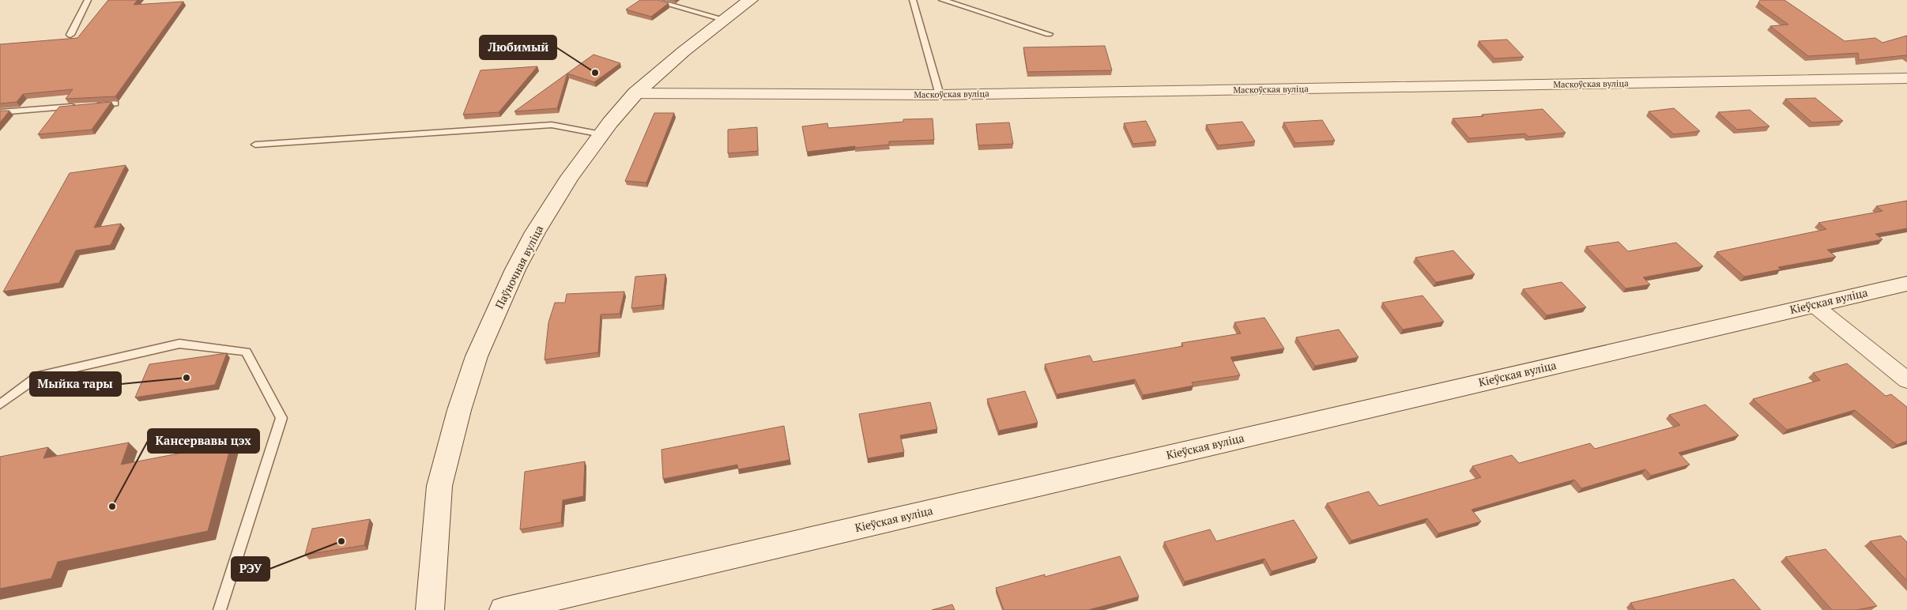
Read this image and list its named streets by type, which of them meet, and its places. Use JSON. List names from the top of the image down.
{
  "streets": {
    "street": ["Маскоўская вуліца", "Паўночная вуліца", "Кіеўская вуліца"]
  },
  "crossings": [
    ["Маскоўская вуліца", "Паўночная вуліца"]
  ],
  "places": [
    "Любимый",
    "Мыйка тары",
    "Кансервавы цэх",
    "РЭУ"
  ]
}
